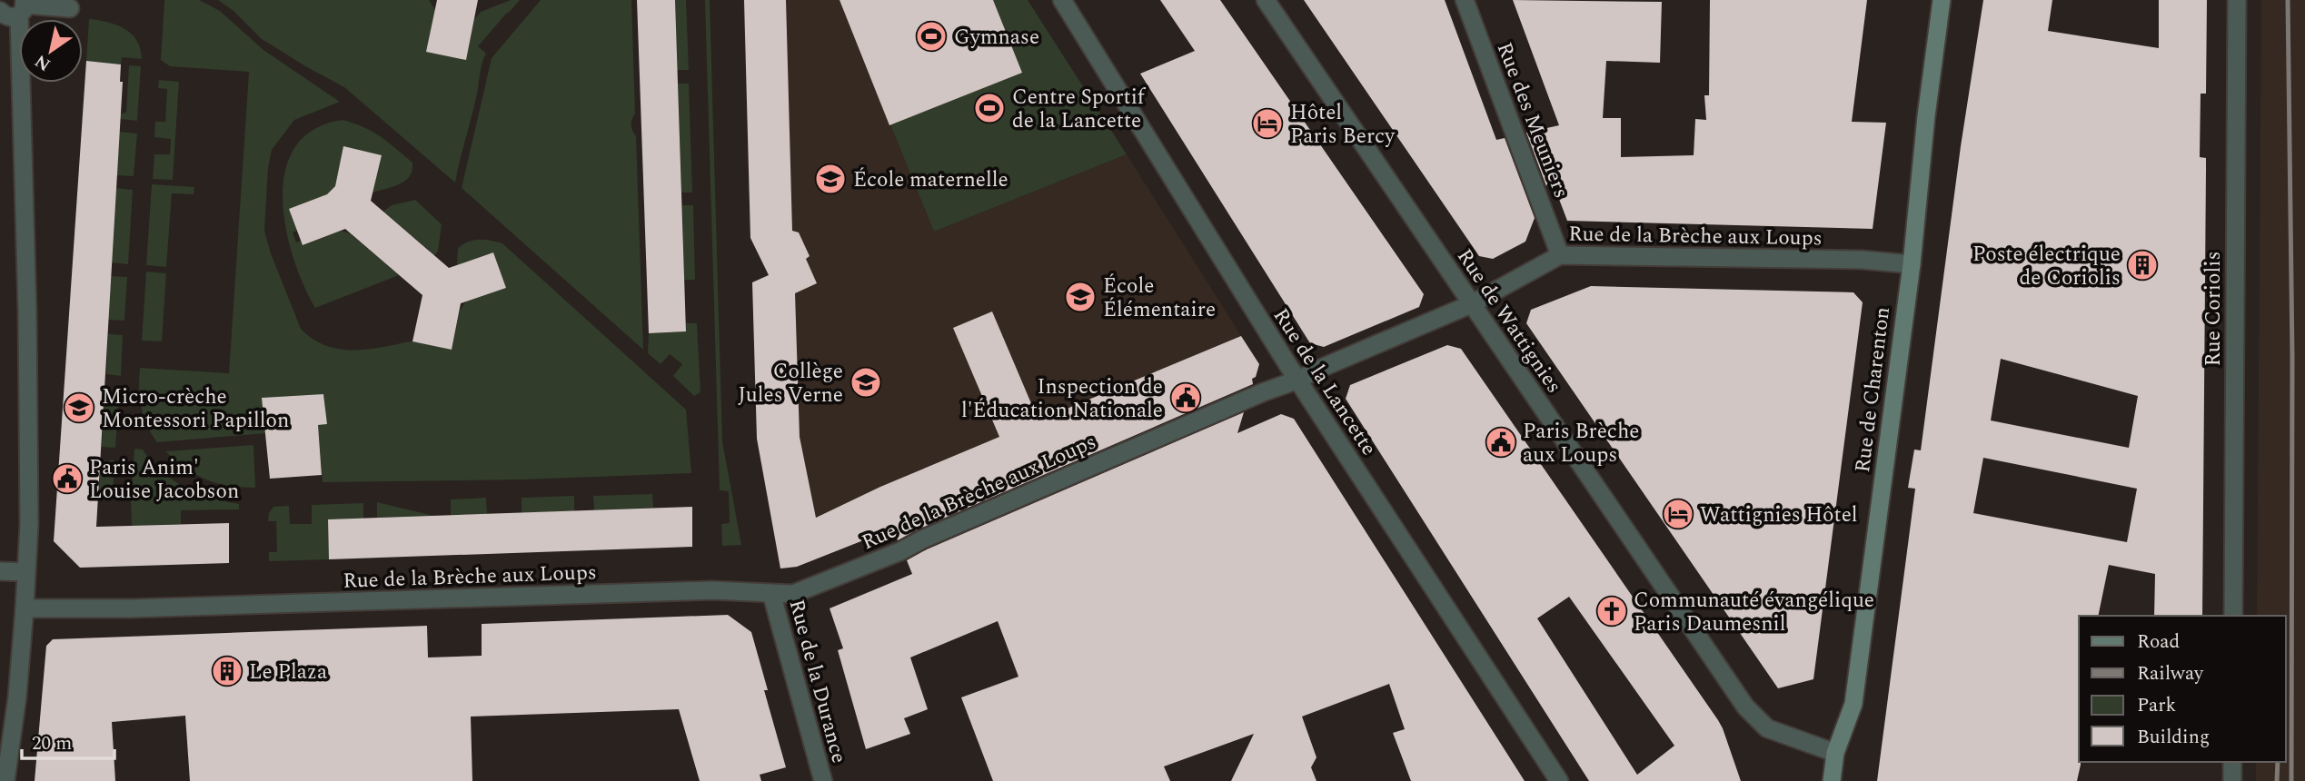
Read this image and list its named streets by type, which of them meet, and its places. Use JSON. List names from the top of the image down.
{
  "streets": {
    "main road": ["Rue de Charenton"],
    "street": [
      "Rue des Meuniers",
      "Rue de la Brèche aux Loups",
      "Rue Coriolis",
      "Rue de Wattignies",
      "Rue de la Lancette",
      "Rue de la Durance"
    ]
  },
  "crossings": [
    ["Rue des Meuniers", "Rue de la Brèche aux Loups"],
    ["Rue de la Brèche aux Loups", "Rue de Wattignies"],
    ["Rue de la Brèche aux Loups", "Rue de la Lancette"],
    ["Rue de la Brèche aux Loups", "Rue de Charenton"],
    ["Rue de la Brèche aux Loups", "Rue de la Durance"],
    ["Rue de Wattignies", "Rue de Charenton"]
  ],
  "places": {
    "sports": ["Gymnase", "Centre Sportif de la Lancette"],
    "hotel": ["Hôtel Paris Bercy", "Wattignies Hôtel"],
    "school or university": [
      "École maternelle",
      "École Élémentaire",
      "Collège Jules Verne",
      "Micro-crèche Montessori Papillon"
    ],
    "building": ["Poste électrique de Coriolis", "Le Plaza"],
    "public building": ["Inspection de l'Éducation Nationale", "Paris Brèche aux Loups", "Paris Anim' Louise Jacobson"],
    "church": ["Communauté évangélique Paris Daumesnil"]
  },
  "legend": [
    "Road",
    "Railway",
    "Park",
    "Building"
  ],
  "scale_bar": "20 m",
  "north": "bottom left"
}
